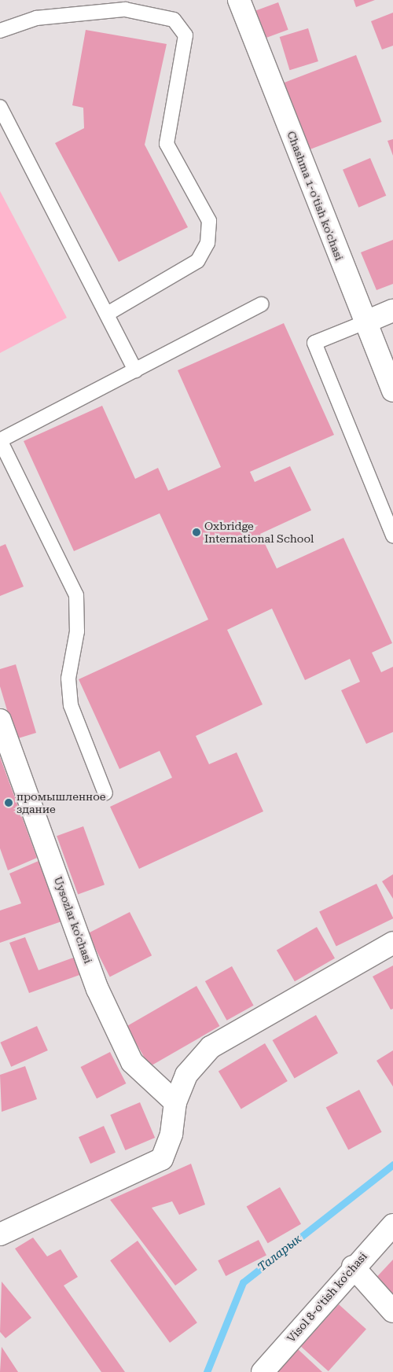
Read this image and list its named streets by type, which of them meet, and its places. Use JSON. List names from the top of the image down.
{
  "streets": {
    "street": ["Chashma 1-o'tish ko'chasi", "Uysozlar ko'chasi", "Visol 8-o'tish ko'chasi"]
  },
  "water": ["Таларык"],
  "places": ["Oxbridge International School", "промышленное здание"]
}
